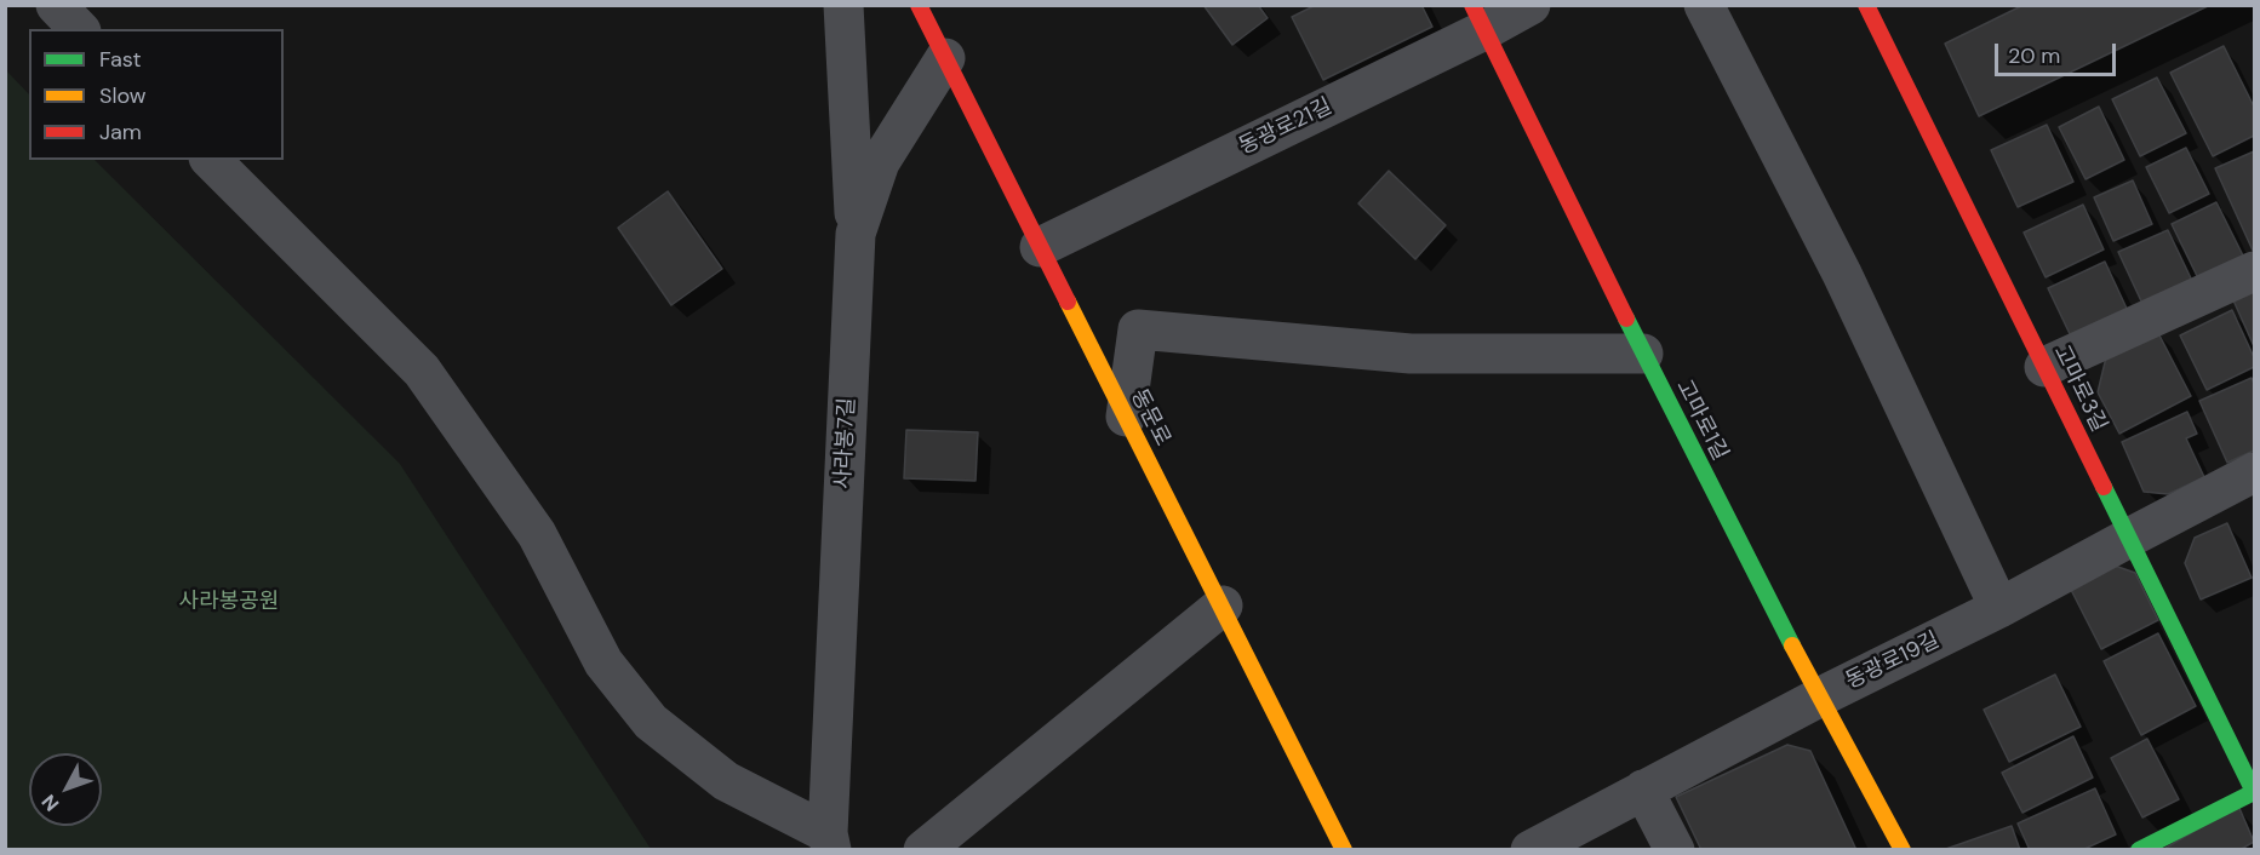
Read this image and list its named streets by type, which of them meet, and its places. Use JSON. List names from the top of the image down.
{
  "streets": {
    "street": [
      "동광로21길",
      "고마로3길",
      "동문로",
      "고마로1길",
      "사라봉7길",
      "동광로19길"
    ]
  },
  "crossings": [
    ["동광로21길", "동문로"],
    ["동광로21길", "고마로1길"],
    ["고마로3길", "동광로19길"],
    ["동문로", "사라봉7길"],
    ["고마로1길", "동광로19길"]
  ],
  "parks": ["사라봉공원"],
  "legend": ["Fast", "Slow", "Jam"],
  "scale_bar": "20 m",
  "north": "bottom left"
}
